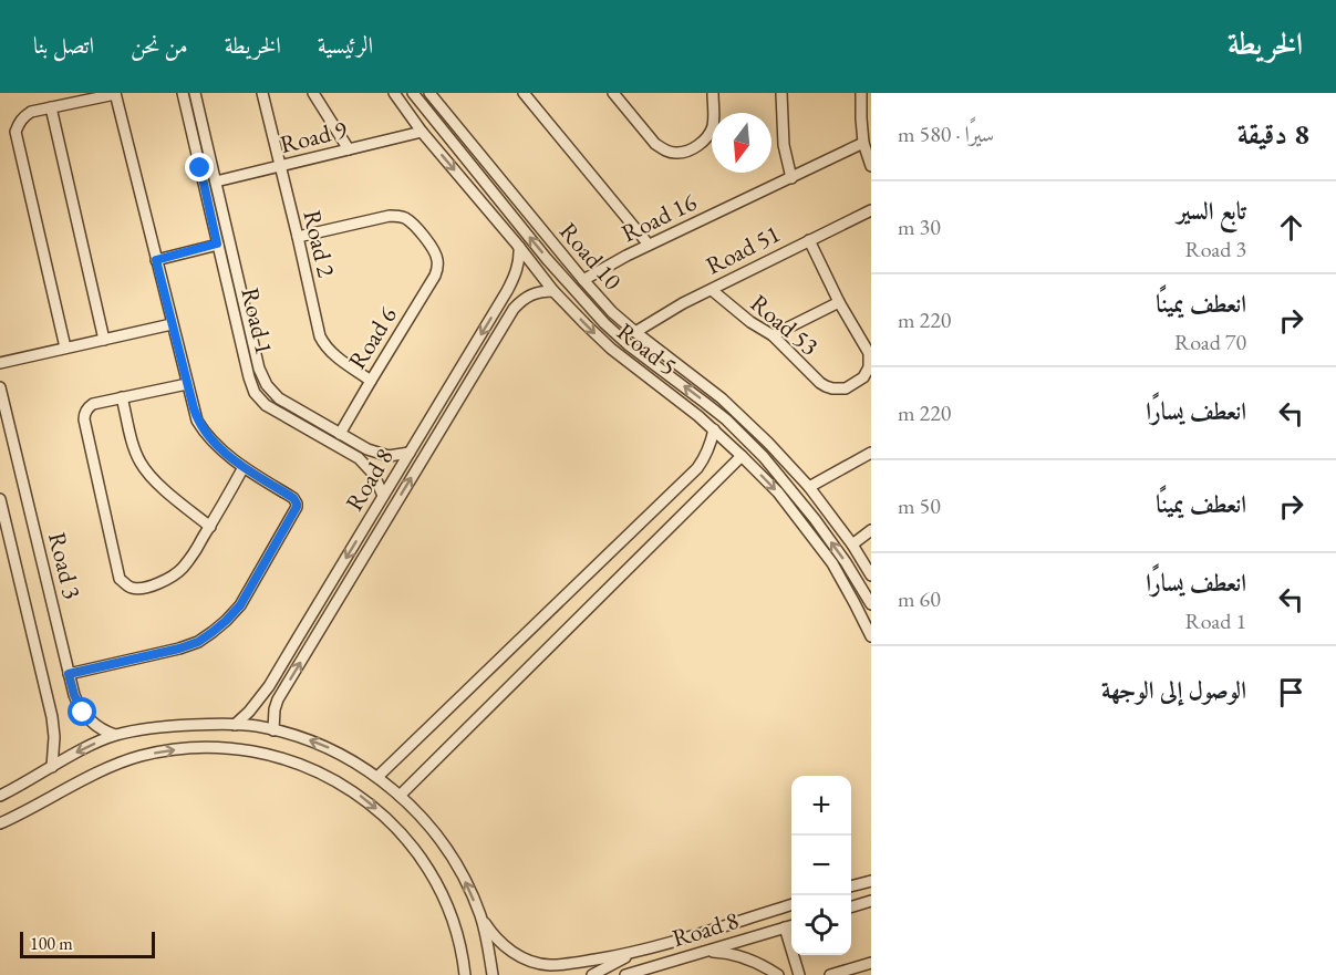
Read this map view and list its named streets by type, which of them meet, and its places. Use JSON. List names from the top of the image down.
{
  "streets": {
    "street": [
      "Road 9",
      "Road 16",
      "Road 2",
      "Road 51",
      "Road 10",
      "Road 1",
      "Road 53",
      "Road 6",
      "Road 5",
      "Road 8",
      "Road 3"
    ]
  },
  "crossings": [
    ["Road 9", "Road 2"],
    ["Road 9", "Road 1"],
    ["Road 9", "Road 5"],
    ["Road 16", "Road 10"],
    ["Road 2", "Road 6"],
    ["Road 51", "Road 10"],
    ["Road 51", "Road 53"],
    ["Road 1", "Road 6"],
    ["Road 1", "Road 8"],
    ["Road 5", "Road 8"]
  ],
  "scale_bar": "100 m",
  "north": "bottom",
  "page": {
    "header": "الخريطة",
    "nav": [
      "الرئيسية",
      "الخريطة",
      "من نحن",
      "اتصل بنا"
    ],
    "heading": ["8 دقيقة", "سيرًا · 580 m"],
    "list": [
      ["تابع السير", "Road 3", "30 m"],
      ["انعطف يمينًا", "Road 70", "220 m"],
      ["انعطف يسارًا", "220 m"],
      ["انعطف يمينًا", "50 m"],
      ["انعطف يسارًا", "Road 1", "60 m"],
      "الوصول إلى الوجهة"
    ],
    "map_buttons": ["+", "−"],
    "scale": "100 m"
  }
}
